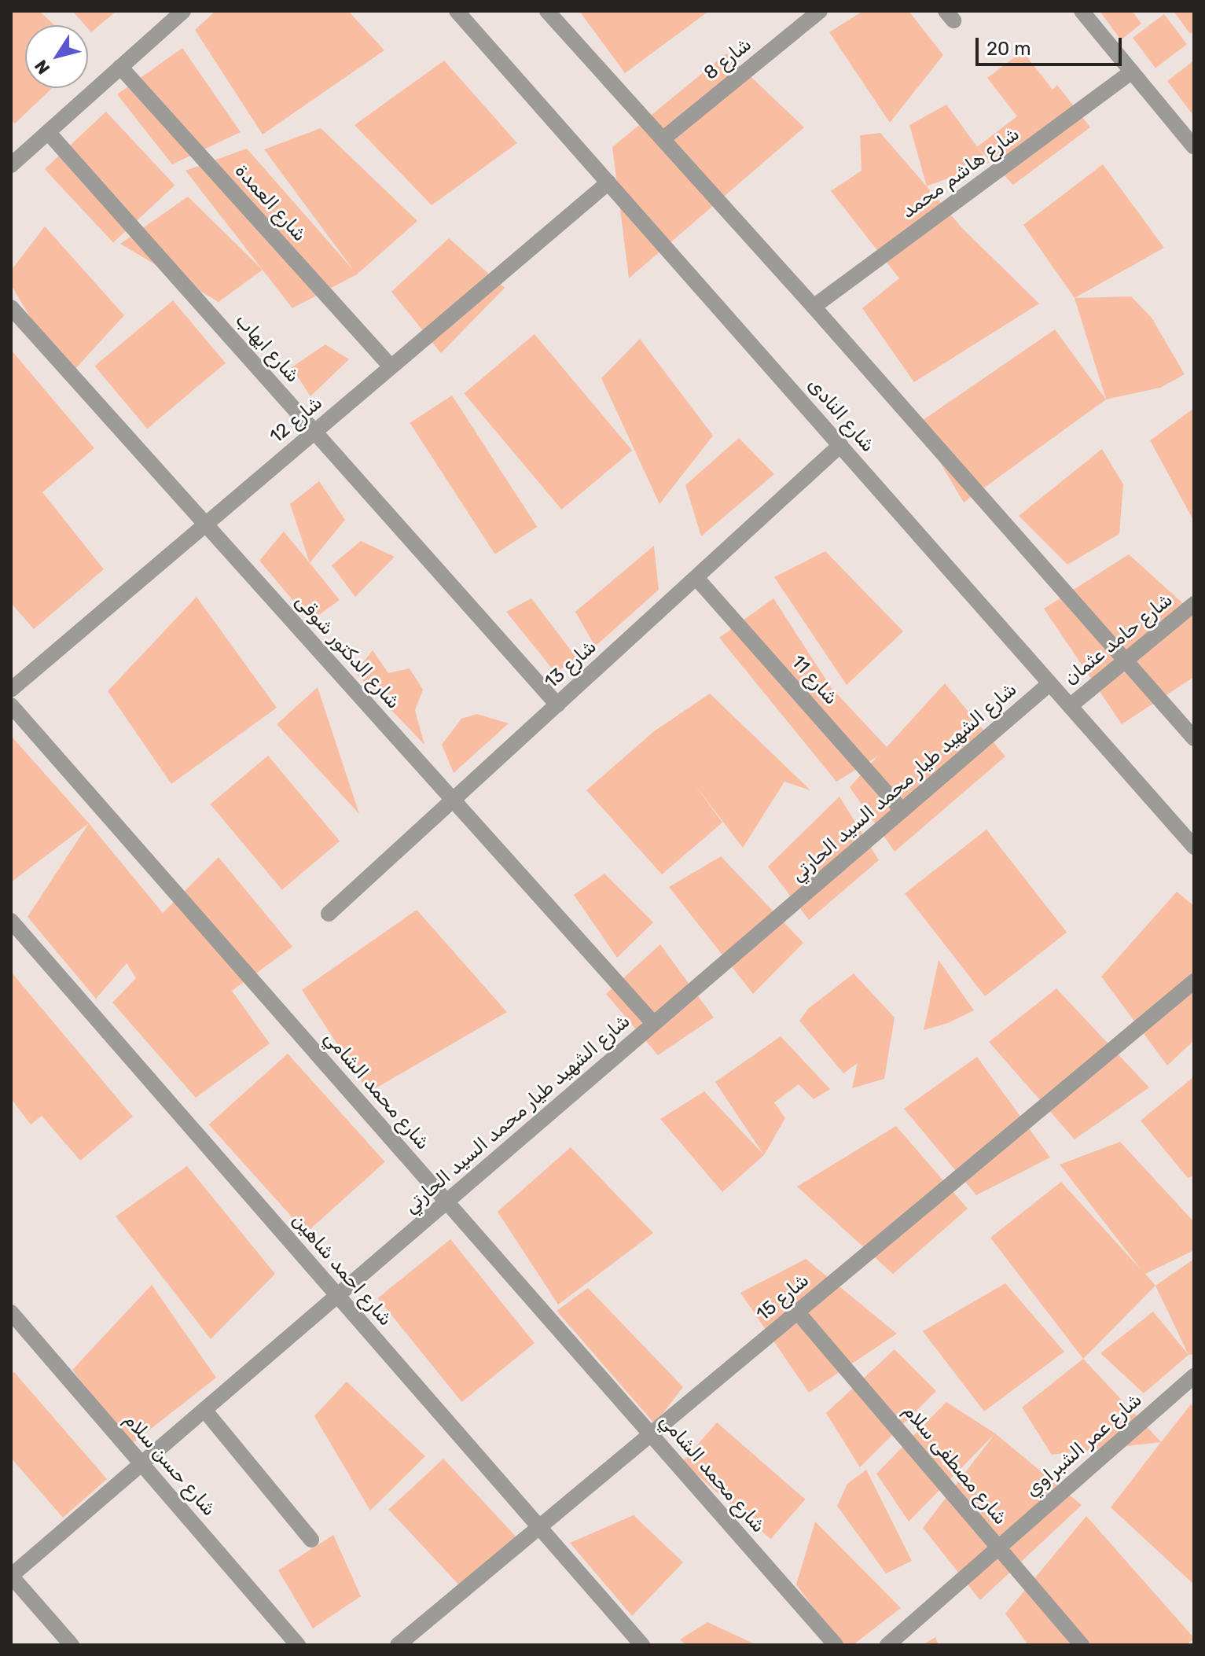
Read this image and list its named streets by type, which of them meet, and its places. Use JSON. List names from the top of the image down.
{
  "streets": {
    "street": [
      "شارع 8",
      "شارع هاشم محمد",
      "شارع العمدة",
      "شارع ايهاب",
      "شارع النادى",
      "شارع 12",
      "شارع حامد عثمان",
      "شارع الدكتور شوقى",
      "شارع 13",
      "شارع 11",
      "شارع الشهيد طيار محمد السيد الحارتي",
      "شارع محمد الشامي",
      "شارع احمد شاهين",
      "شارع 15",
      "شارع عمر الشبراوي",
      "شارع حسن سلام",
      "شارع مصطفى سلام"
    ]
  },
  "crossings": [
    ["شارع العمدة", "شارع 12"],
    ["شارع ايهاب", "شارع 12"],
    ["شارع ايهاب", "شارع 13"],
    ["شارع النادى", "شارع 12"],
    ["شارع النادى", "شارع حامد عثمان"],
    ["شارع النادى", "شارع 13"],
    ["شارع النادى", "شارع الشهيد طيار محمد السيد الحارتي"],
    ["شارع 12", "شارع الدكتور شوقى"],
    ["شارع الدكتور شوقى", "شارع 13"],
    ["شارع الدكتور شوقى", "شارع الشهيد طيار محمد السيد الحارتي"],
    ["شارع 13", "شارع 11"],
    ["شارع 11", "شارع الشهيد طيار محمد السيد الحارتي"],
    ["شارع الشهيد طيار محمد السيد الحارتي", "شارع محمد الشامي"],
    ["شارع الشهيد طيار محمد السيد الحارتي", "شارع احمد شاهين"],
    ["شارع الشهيد طيار محمد السيد الحارتي", "شارع حسن سلام"],
    ["شارع محمد الشامي", "شارع 15"],
    ["شارع احمد شاهين", "شارع 15"],
    ["شارع 15", "شارع مصطفى سلام"],
    ["شارع عمر الشبراوي", "شارع مصطفى سلام"]
  ],
  "scale_bar": "20 m",
  "north": "bottom left"
}
